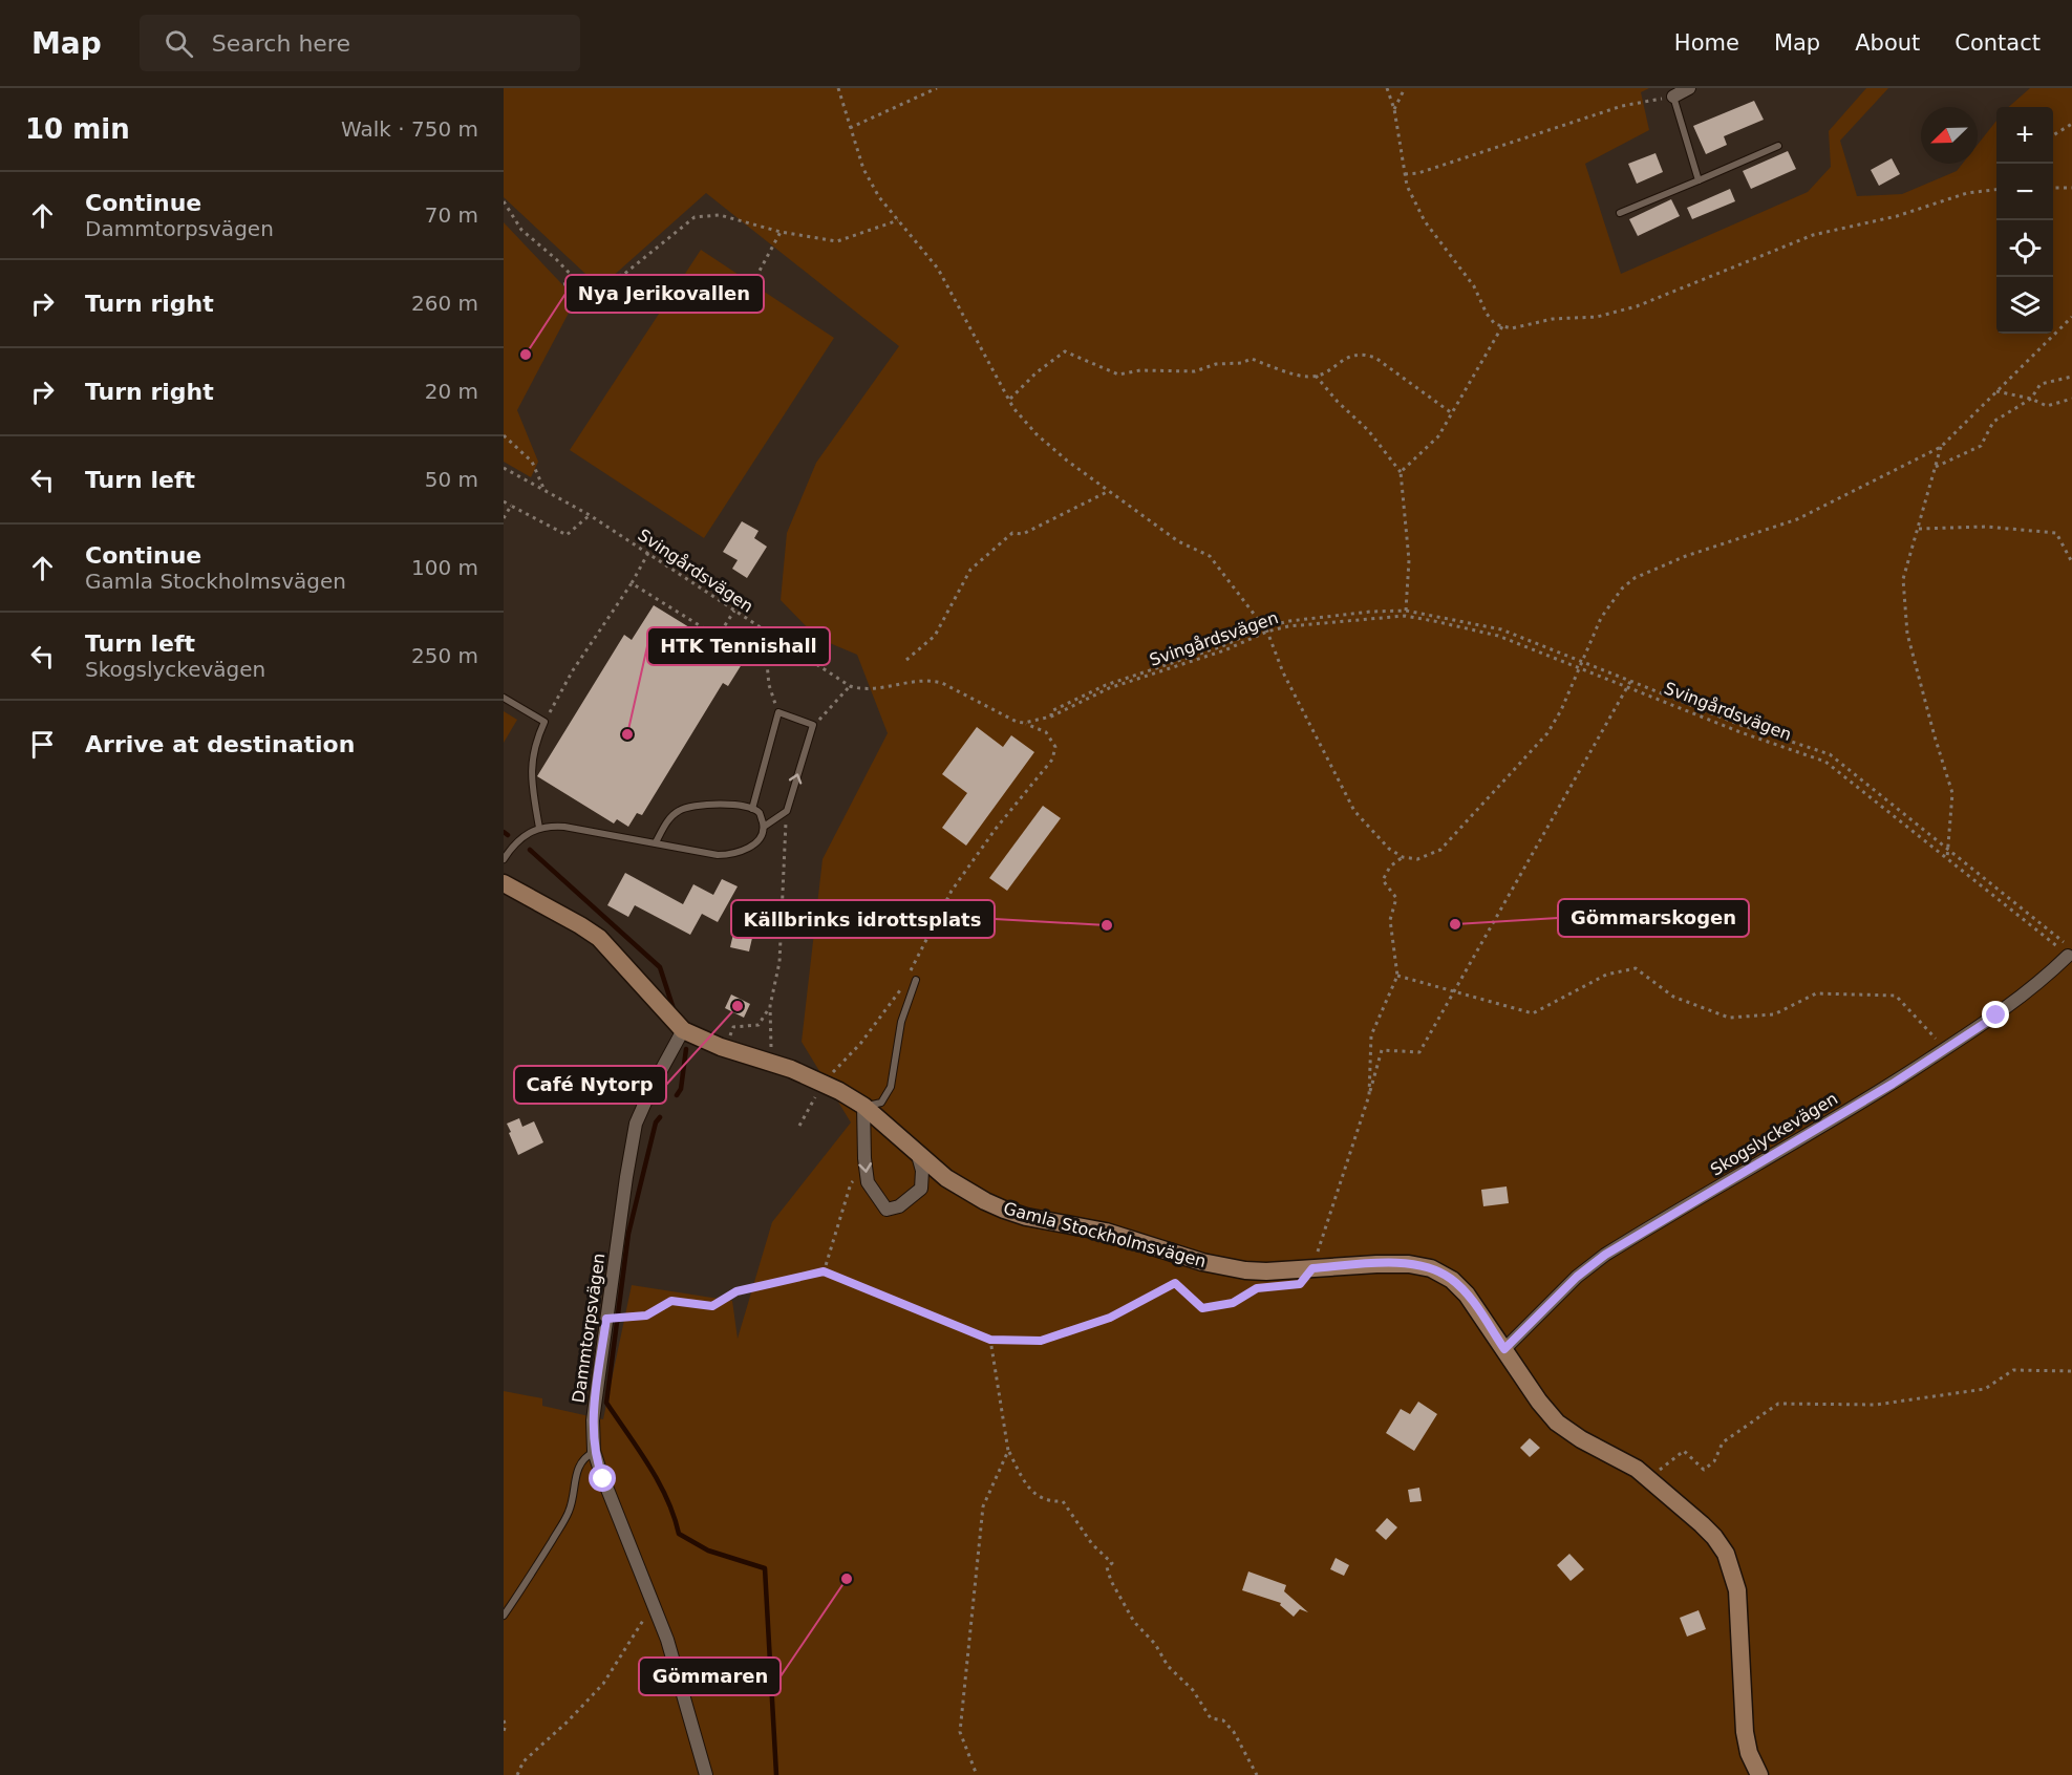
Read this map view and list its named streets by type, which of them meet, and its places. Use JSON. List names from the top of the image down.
{
  "streets": {
    "street": ["Skogslyckevägen", "Gamla Stockholmsvägen", "Dammtorpsvägen"],
    "path": ["Svingårdsvägen"]
  },
  "crossings": [
    ["Svingårdsvägen", "Skogslyckevägen"],
    ["Skogslyckevägen", "Gamla Stockholmsvägen"],
    ["Gamla Stockholmsvägen", "Dammtorpsvägen"]
  ],
  "places": [
    "Nya Jerikovallen",
    "HTK Tennishall",
    "Gömmarskogen",
    "Källbrinks idrottsplats",
    "Café Nytorp",
    "Gömmaren"
  ],
  "north": "bottom left",
  "page": {
    "header": "Map",
    "search": "Search here",
    "nav": [
      "Home",
      "Map",
      "About",
      "Contact"
    ],
    "heading": ["10 min", "Walk · 750 m"],
    "map_buttons": ["+", "−"],
    "list": [
      ["Continue", "Dammtorpsvägen", "70 m"],
      ["Turn right", "260 m"],
      ["Turn right", "20 m"],
      ["Turn left", "50 m"],
      ["Continue", "Gamla Stockholmsvägen", "100 m"],
      ["Turn left", "Skogslyckevägen", "250 m"],
      "Arrive at destination"
    ]
  }
}
